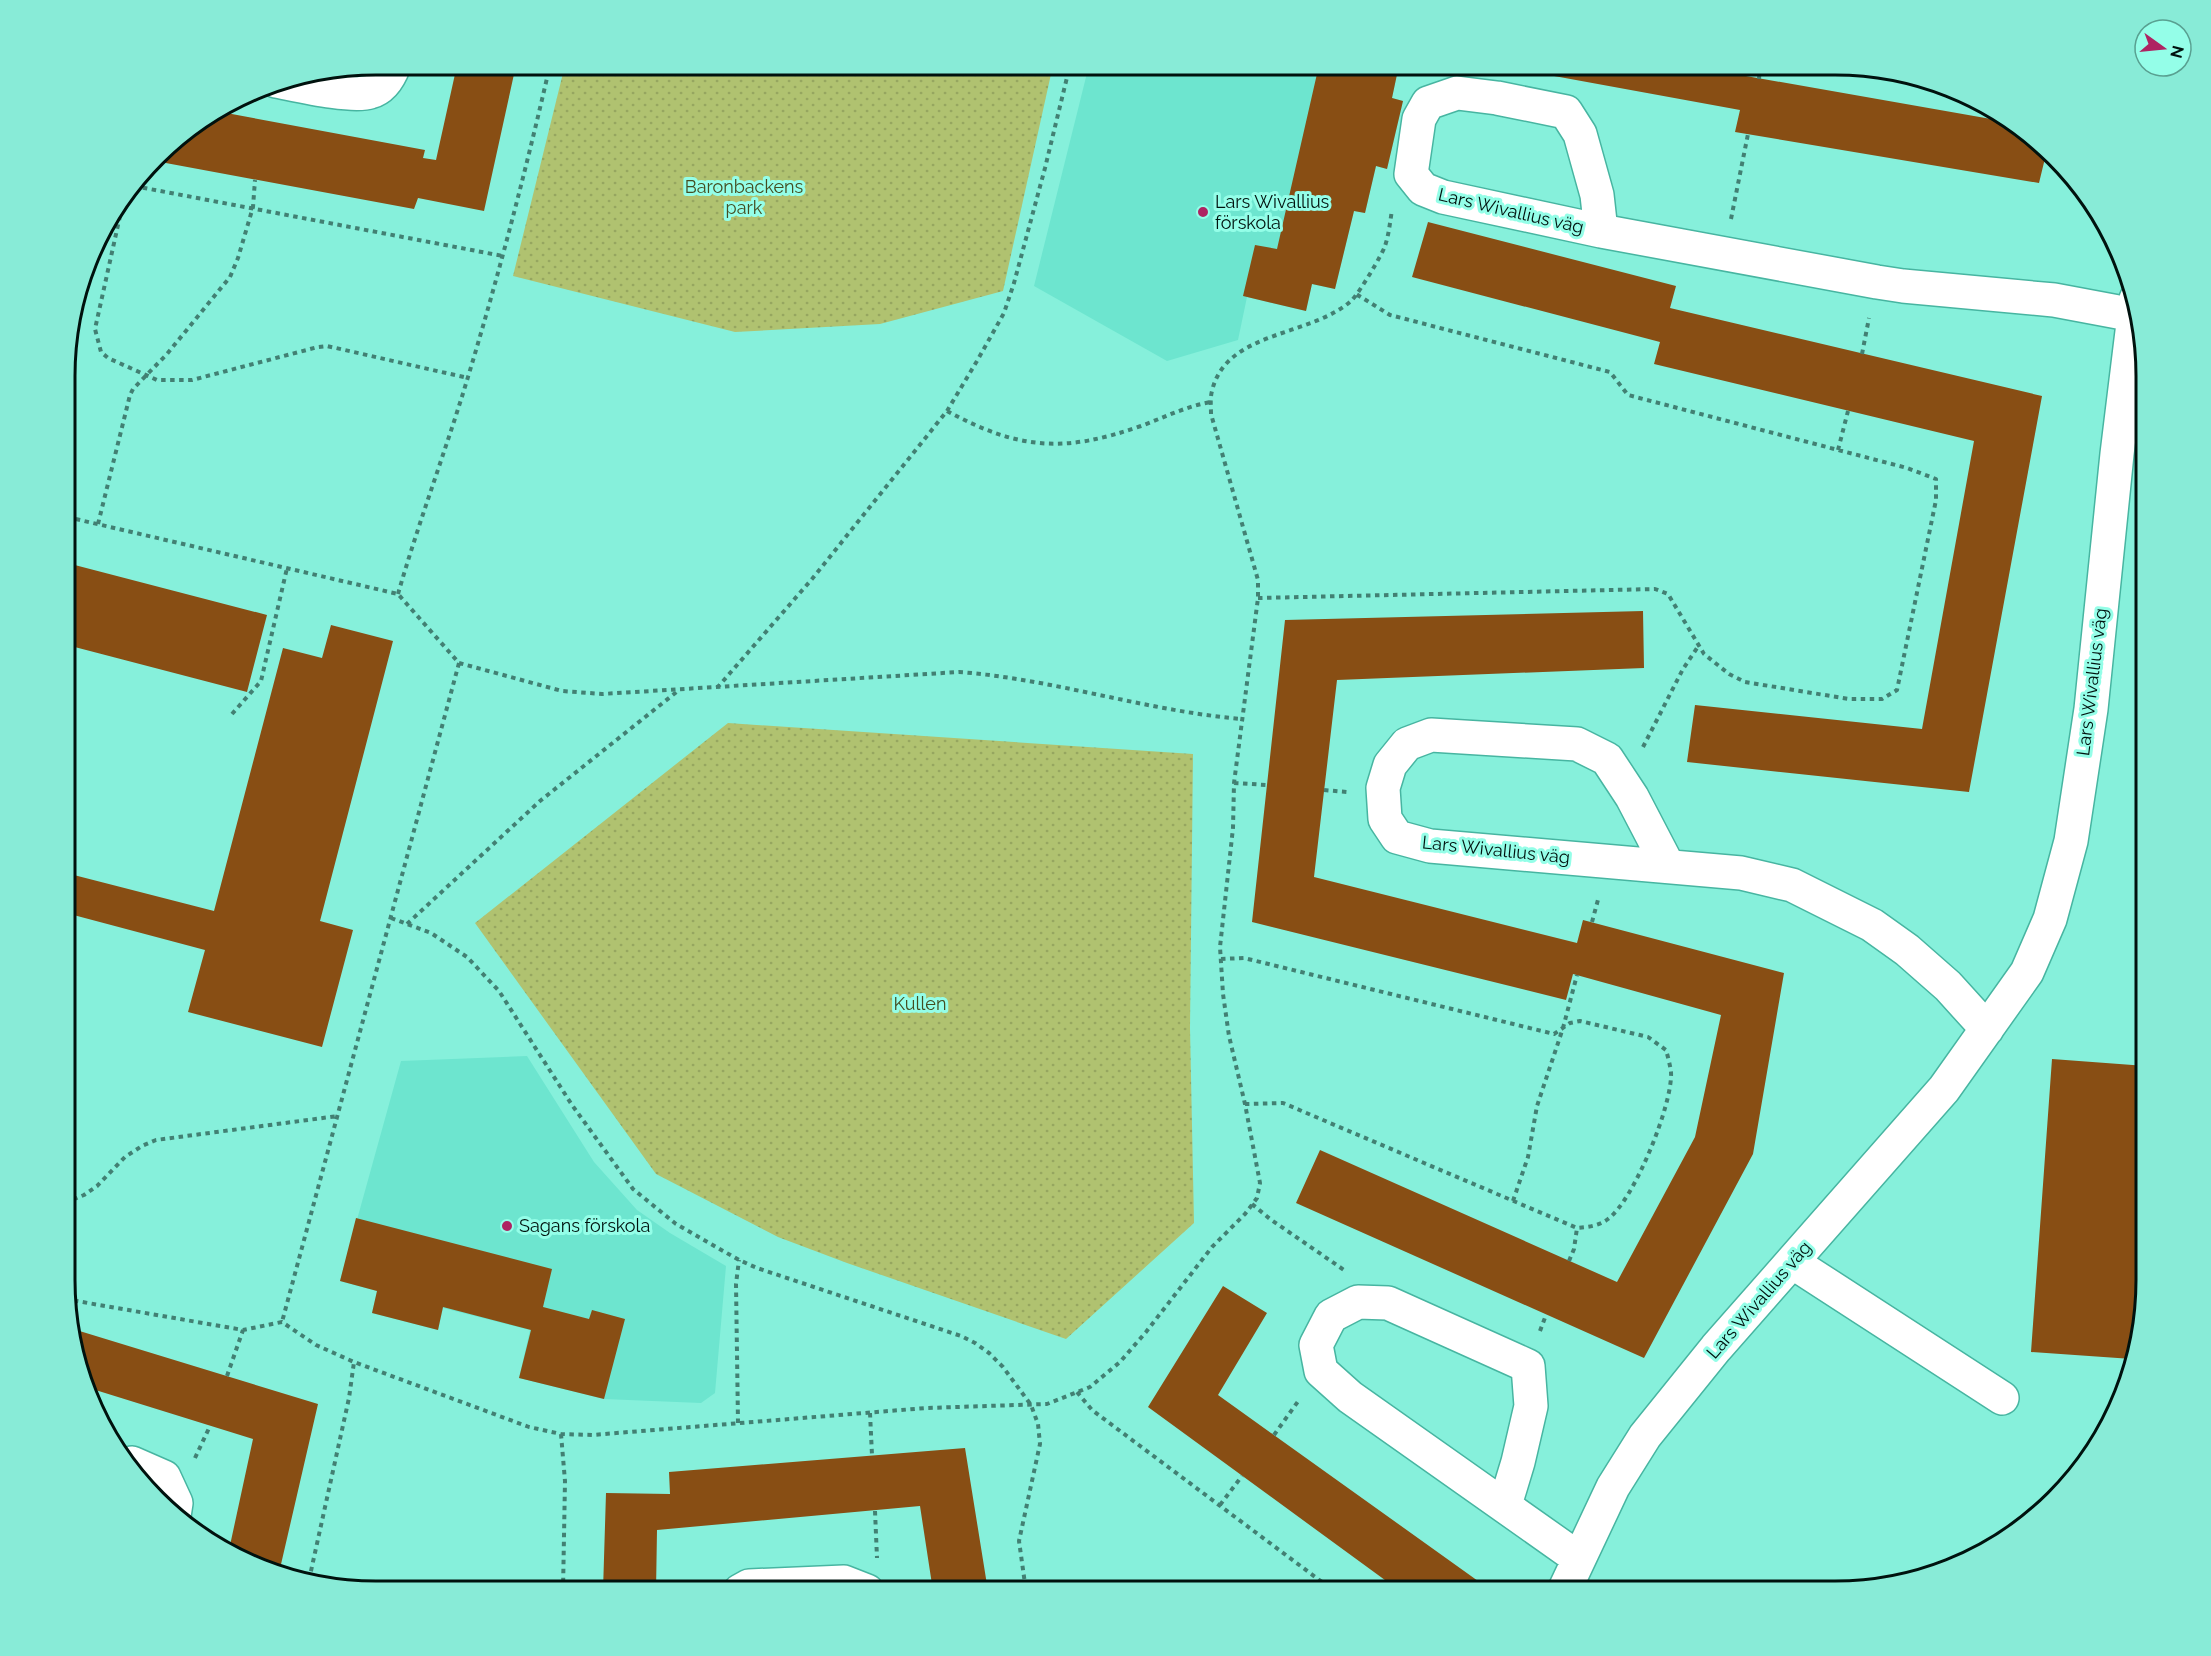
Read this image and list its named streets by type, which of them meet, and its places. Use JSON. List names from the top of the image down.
{
  "streets": {
    "street": ["Lars Wivallius väg"]
  },
  "parks": ["Baronbackens park", "Kullen"],
  "places": ["Lars Wivallius förskola", "Sagans förskola"],
  "north": "right"
}
